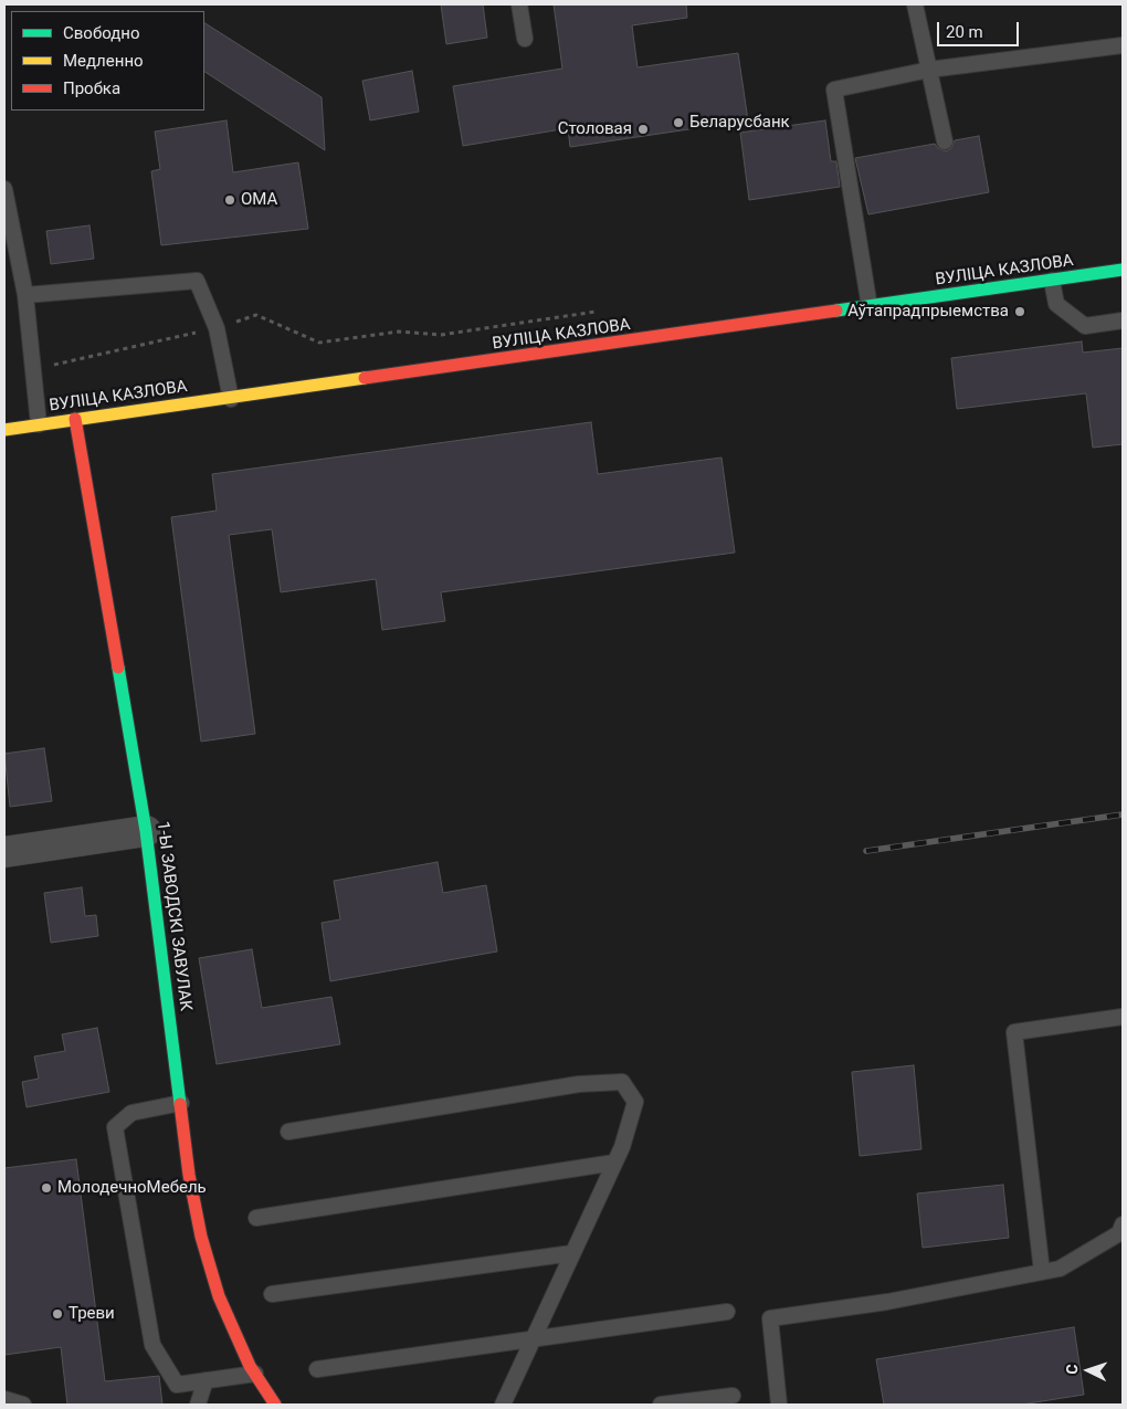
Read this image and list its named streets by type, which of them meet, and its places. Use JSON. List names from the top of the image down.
{
  "streets": {
    "main road": ["ВУЛІЦА КАЗЛОВА", "1-Ы ЗАВОДСКІ ЗАВУЛАК"]
  },
  "crossings": [
    ["ВУЛІЦА КАЗЛОВА", "1-Ы ЗАВОДСКІ ЗАВУЛАК"]
  ],
  "places": [
    "Беларусбанк",
    "Столовая",
    "ОМА",
    "Аўтапрадпрыемства",
    "МолодечноМебель",
    "Треви"
  ],
  "legend": ["Свободно", "Медленно", "Пробка"],
  "scale_bar": "20 m",
  "north": "left"
}
